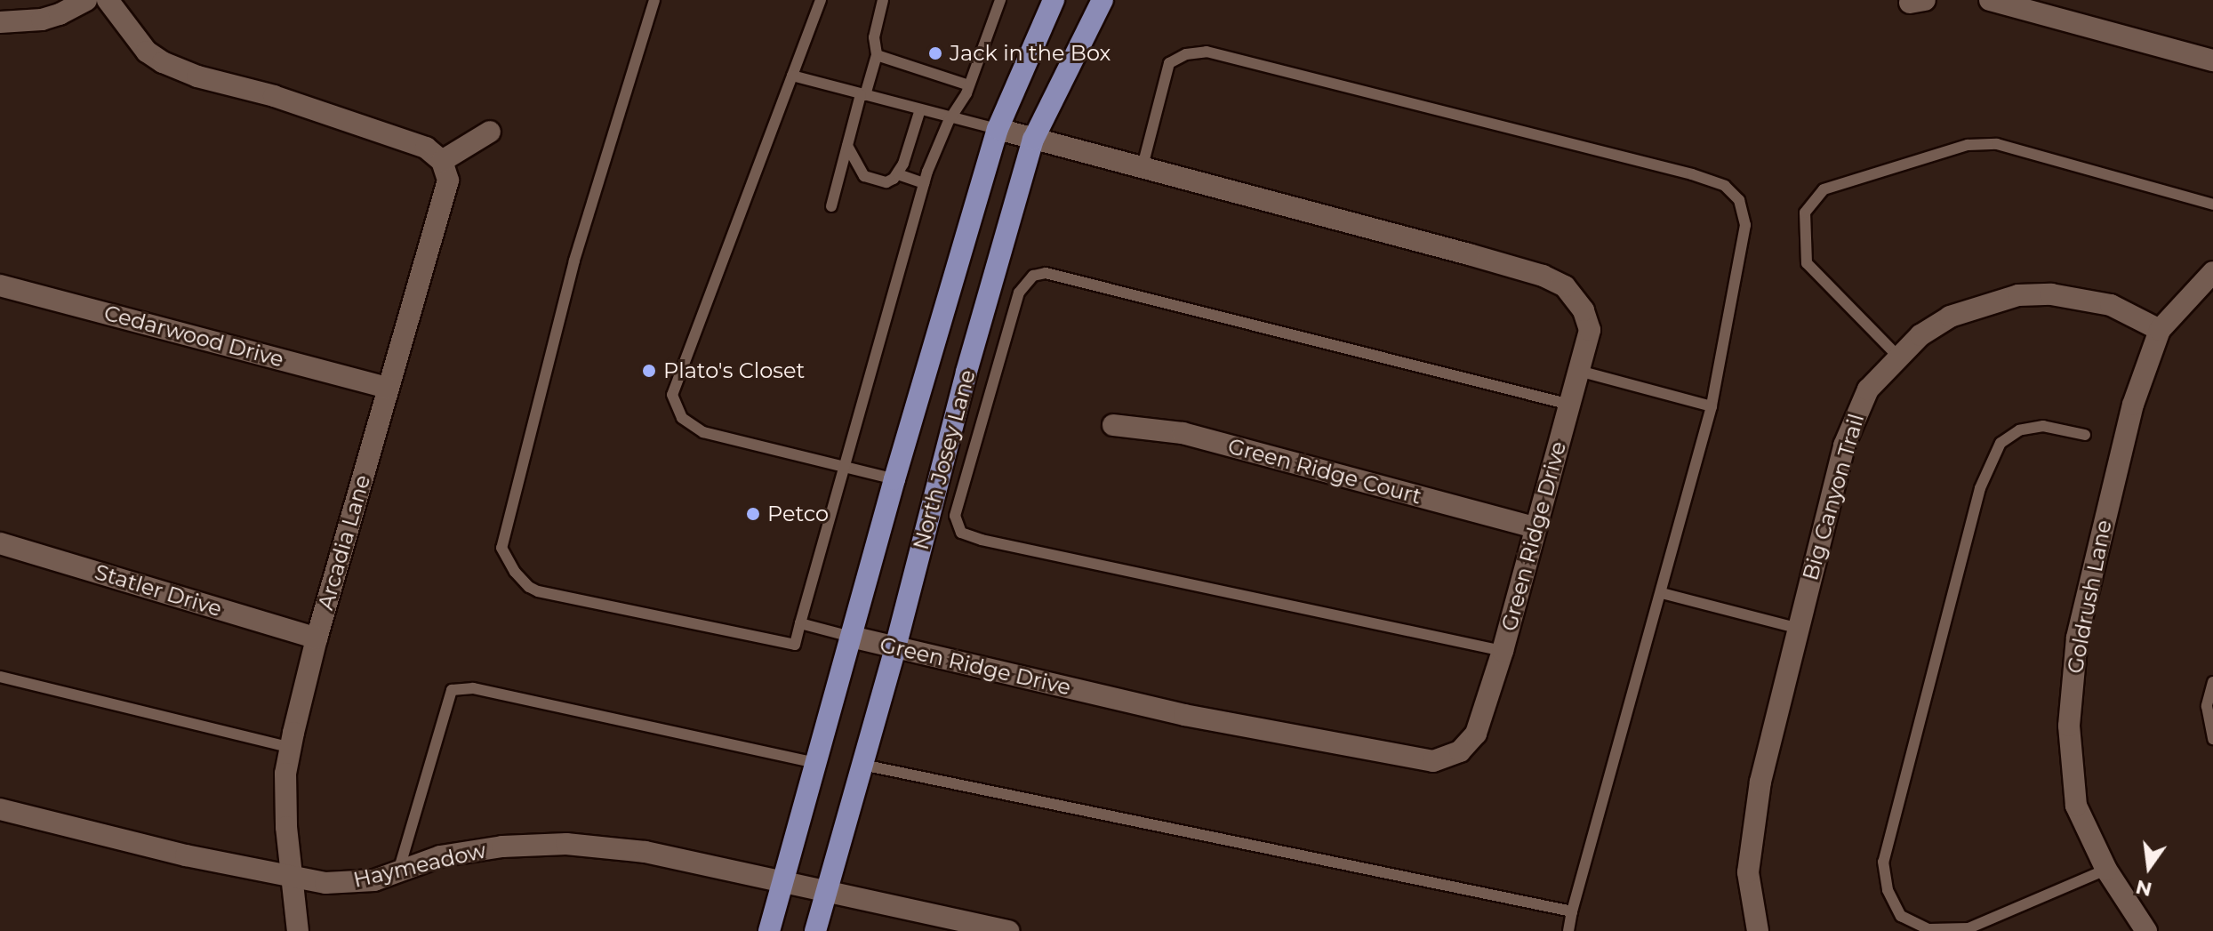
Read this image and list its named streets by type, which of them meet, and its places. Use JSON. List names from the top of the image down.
{
  "streets": {
    "main road": ["North Josey Lane"],
    "street": [
      "Cedarwood Drive",
      "Green Ridge Court",
      "Big Canyon Trail",
      "Green Ridge Drive",
      "Arcadia Lane",
      "Statler Drive",
      "Goldrush Lane",
      "Haymeadow"
    ]
  },
  "crossings": [
    ["Cedarwood Drive", "Arcadia Lane"],
    ["North Josey Lane", "Green Ridge Drive"],
    ["North Josey Lane", "Haymeadow"],
    ["Green Ridge Court", "Green Ridge Drive"],
    ["Big Canyon Trail", "Goldrush Lane"],
    ["Arcadia Lane", "Statler Drive"],
    ["Arcadia Lane", "Haymeadow"]
  ],
  "places": ["Jack in the Box", "Plato's Closet", "Petco"],
  "north": "bottom"
}
